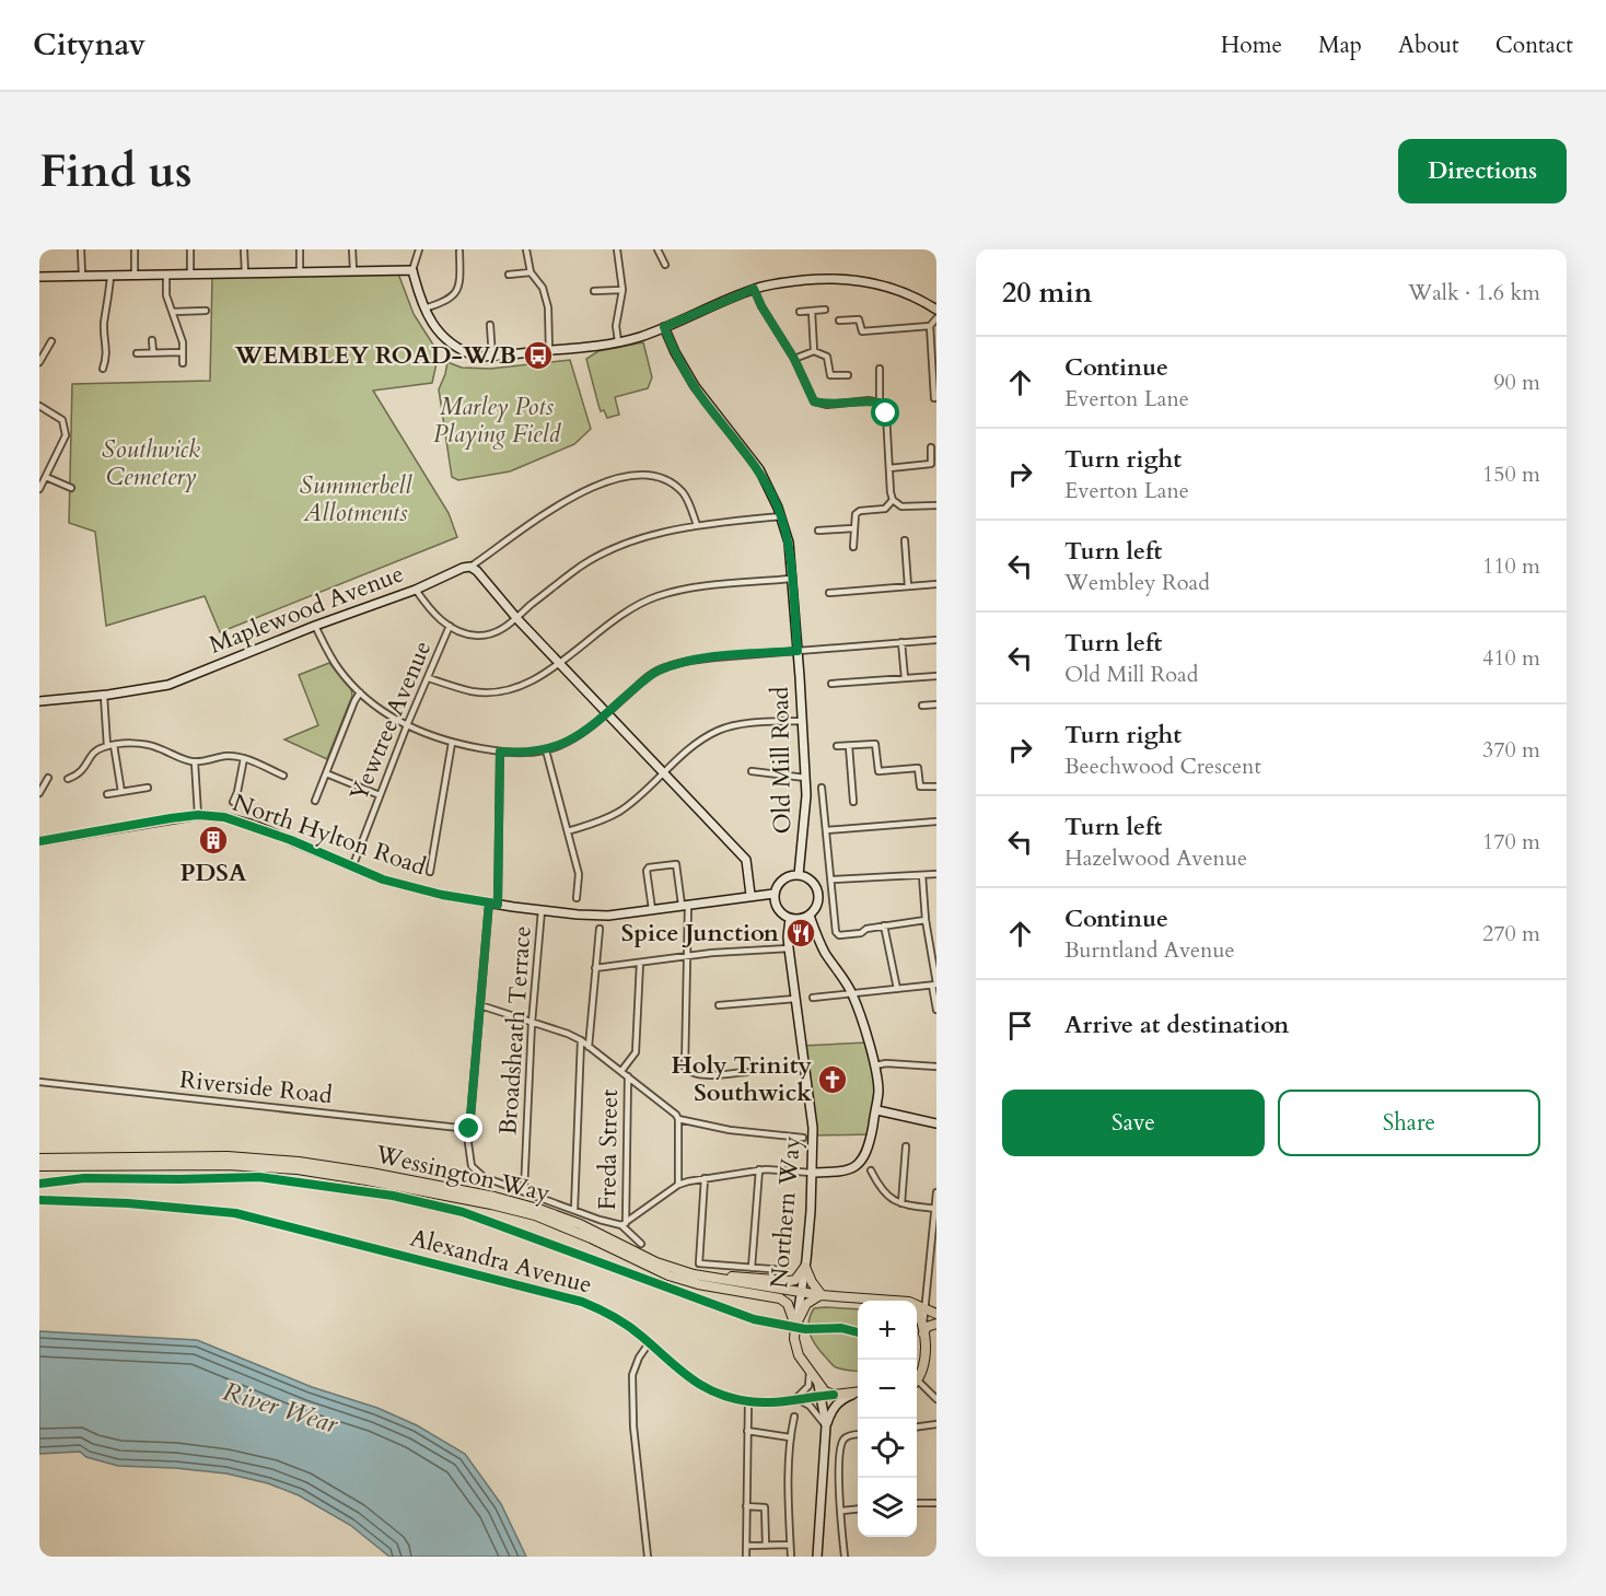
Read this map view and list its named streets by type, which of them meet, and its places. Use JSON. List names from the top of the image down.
{
  "streets": {
    "main road": ["Wessington Way", "Northern Way"],
    "street": [
      "Maplewood Avenue",
      "Yewtree Avenue",
      "Old Mill Road",
      "North Hylton Road",
      "Broadsheath Terrace",
      "Riverside Road",
      "Freda Street",
      "Alexandra Avenue"
    ]
  },
  "crossings": [
    ["Yewtree Avenue", "North Hylton Road"],
    ["Old Mill Road", "North Hylton Road"],
    ["Old Mill Road", "Northern Way"],
    ["North Hylton Road", "Broadsheath Terrace"],
    ["North Hylton Road", "Northern Way"],
    ["Wessington Way", "Northern Way"],
    ["Northern Way", "Alexandra Avenue"]
  ],
  "water": ["River Wear"],
  "parks": ["Marley Pots Playing Field", "Southwick Cemetery", "Summerbell Allotments"],
  "places": {
    "bus stop": ["WEMBLEY ROAD-W/B"],
    "building": ["PDSA"],
    "restaurant": ["Spice Junction"],
    "church": ["Holy Trinity Southwick"]
  },
  "page": {
    "header": "Citynav",
    "nav": [
      "Home",
      "Map",
      "About",
      "Contact"
    ],
    "buttons": [
      "Directions",
      ["Save", "Share"]
    ],
    "title": "Find us",
    "heading": ["20 min", "Walk · 1.6 km"],
    "list": [
      ["Continue", "Everton Lane", "90 m"],
      ["Turn right", "Everton Lane", "150 m"],
      ["Turn left", "Wembley Road", "110 m"],
      ["Turn left", "Old Mill Road", "410 m"],
      ["Turn right", "Beechwood Crescent", "370 m"],
      ["Turn left", "Hazelwood Avenue", "170 m"],
      ["Continue", "Burntland Avenue", "270 m"],
      "Arrive at destination"
    ],
    "map_buttons": ["+", "−"]
  }
}
